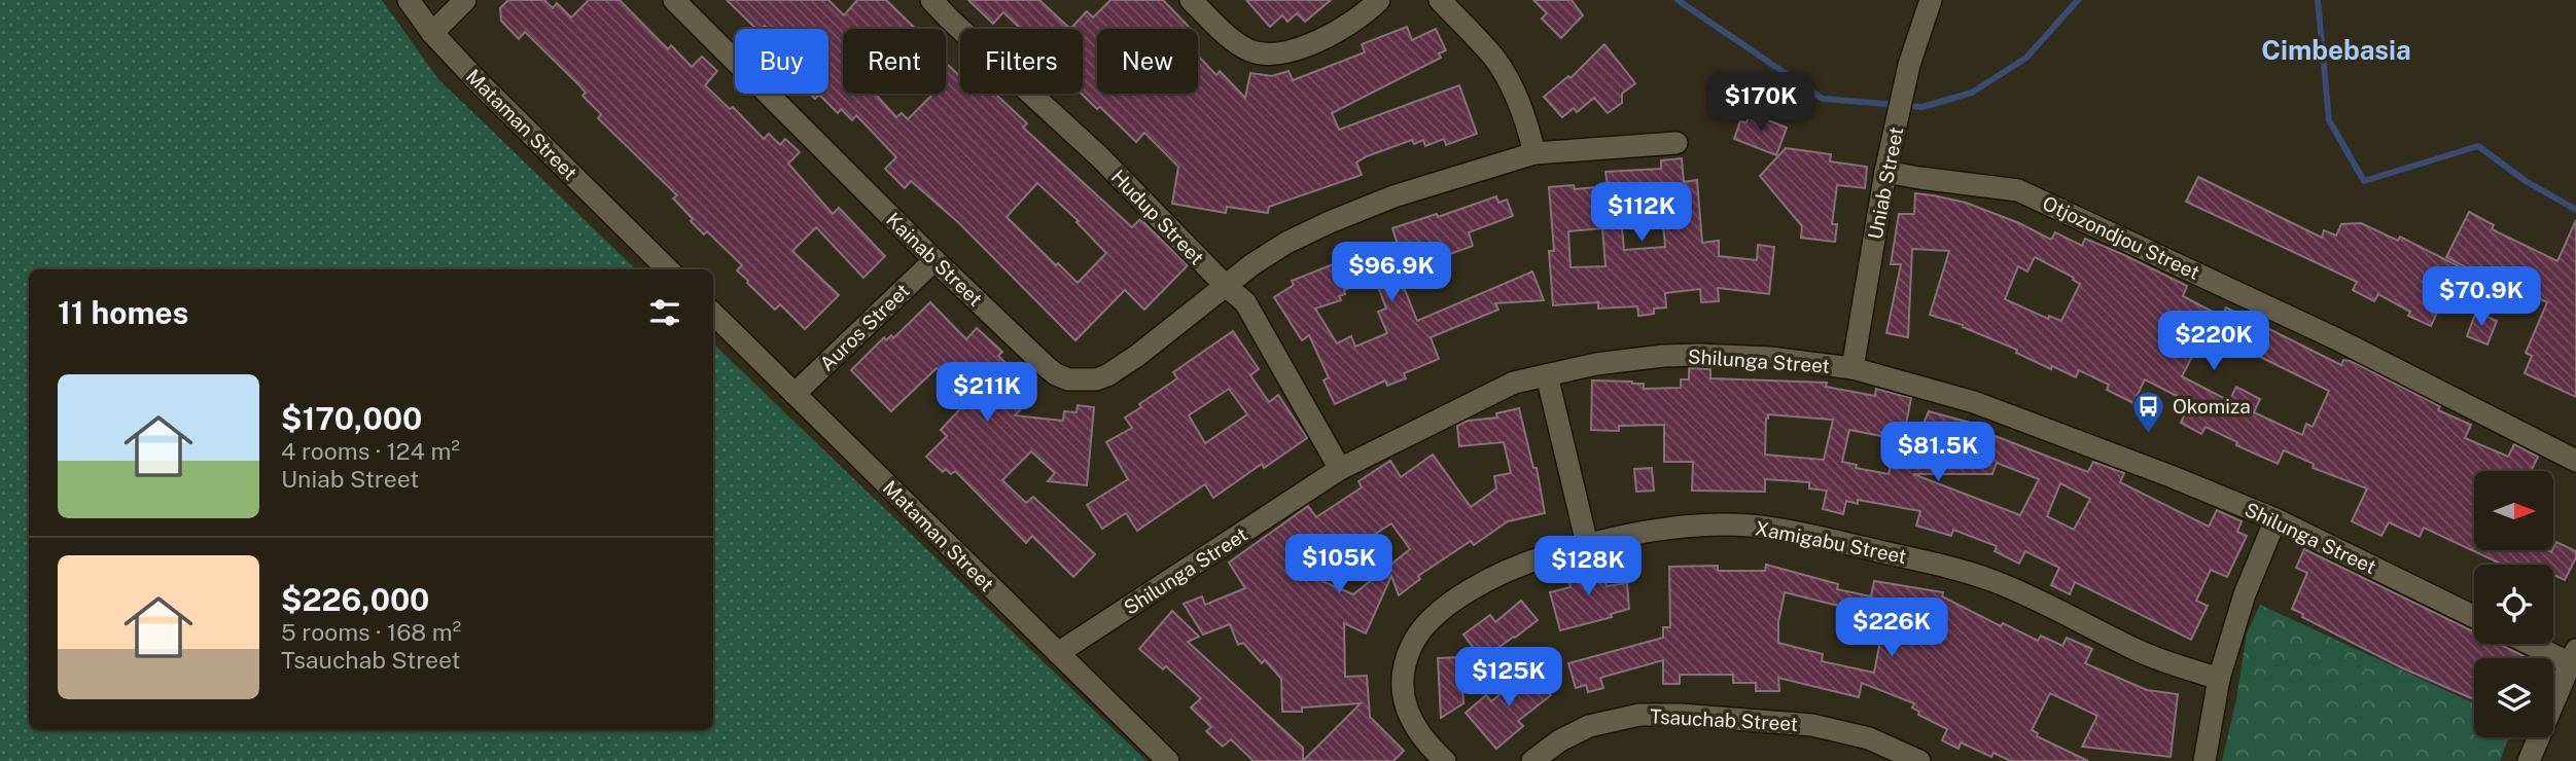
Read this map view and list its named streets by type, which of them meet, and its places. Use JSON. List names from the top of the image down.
{
  "streets": {
    "street": [
      "Mataman Street",
      "Uniab Street",
      "Hudup Street",
      "Otjozondjou Street",
      "Kainab Street",
      "Auros Street",
      "Shilunga Street",
      "Xamigabu Street",
      "Tsauchab Street"
    ]
  },
  "crossings": [
    ["Mataman Street", "Auros Street"],
    ["Mataman Street", "Shilunga Street"],
    ["Uniab Street", "Otjozondjou Street"],
    ["Uniab Street", "Shilunga Street"],
    ["Hudup Street", "Kainab Street"],
    ["Hudup Street", "Shilunga Street"],
    ["Kainab Street", "Auros Street"]
  ],
  "districts": ["Cimbebasia"],
  "places": {
    "bus stop": ["Okomiza"]
  },
  "north": "right",
  "page": {
    "chip": [
      "Buy",
      "Rent",
      "Filters",
      "New"
    ],
    "price": [
      "$170K",
      "$112K",
      "$96.9K",
      "$70.9K",
      "$220K",
      "$211K",
      "$81.5K",
      "$105K",
      "$128K",
      "$226K",
      "$125K"
    ],
    "heading": "11 homes",
    "list": [
      {
        "name": "$170,000",
        "note": "4 rooms · 124 m² · Uniab Street"
      },
      {
        "name": "$226,000",
        "note": "5 rooms · 168 m² · Tsauchab Street"
      }
    ]
  }
}
